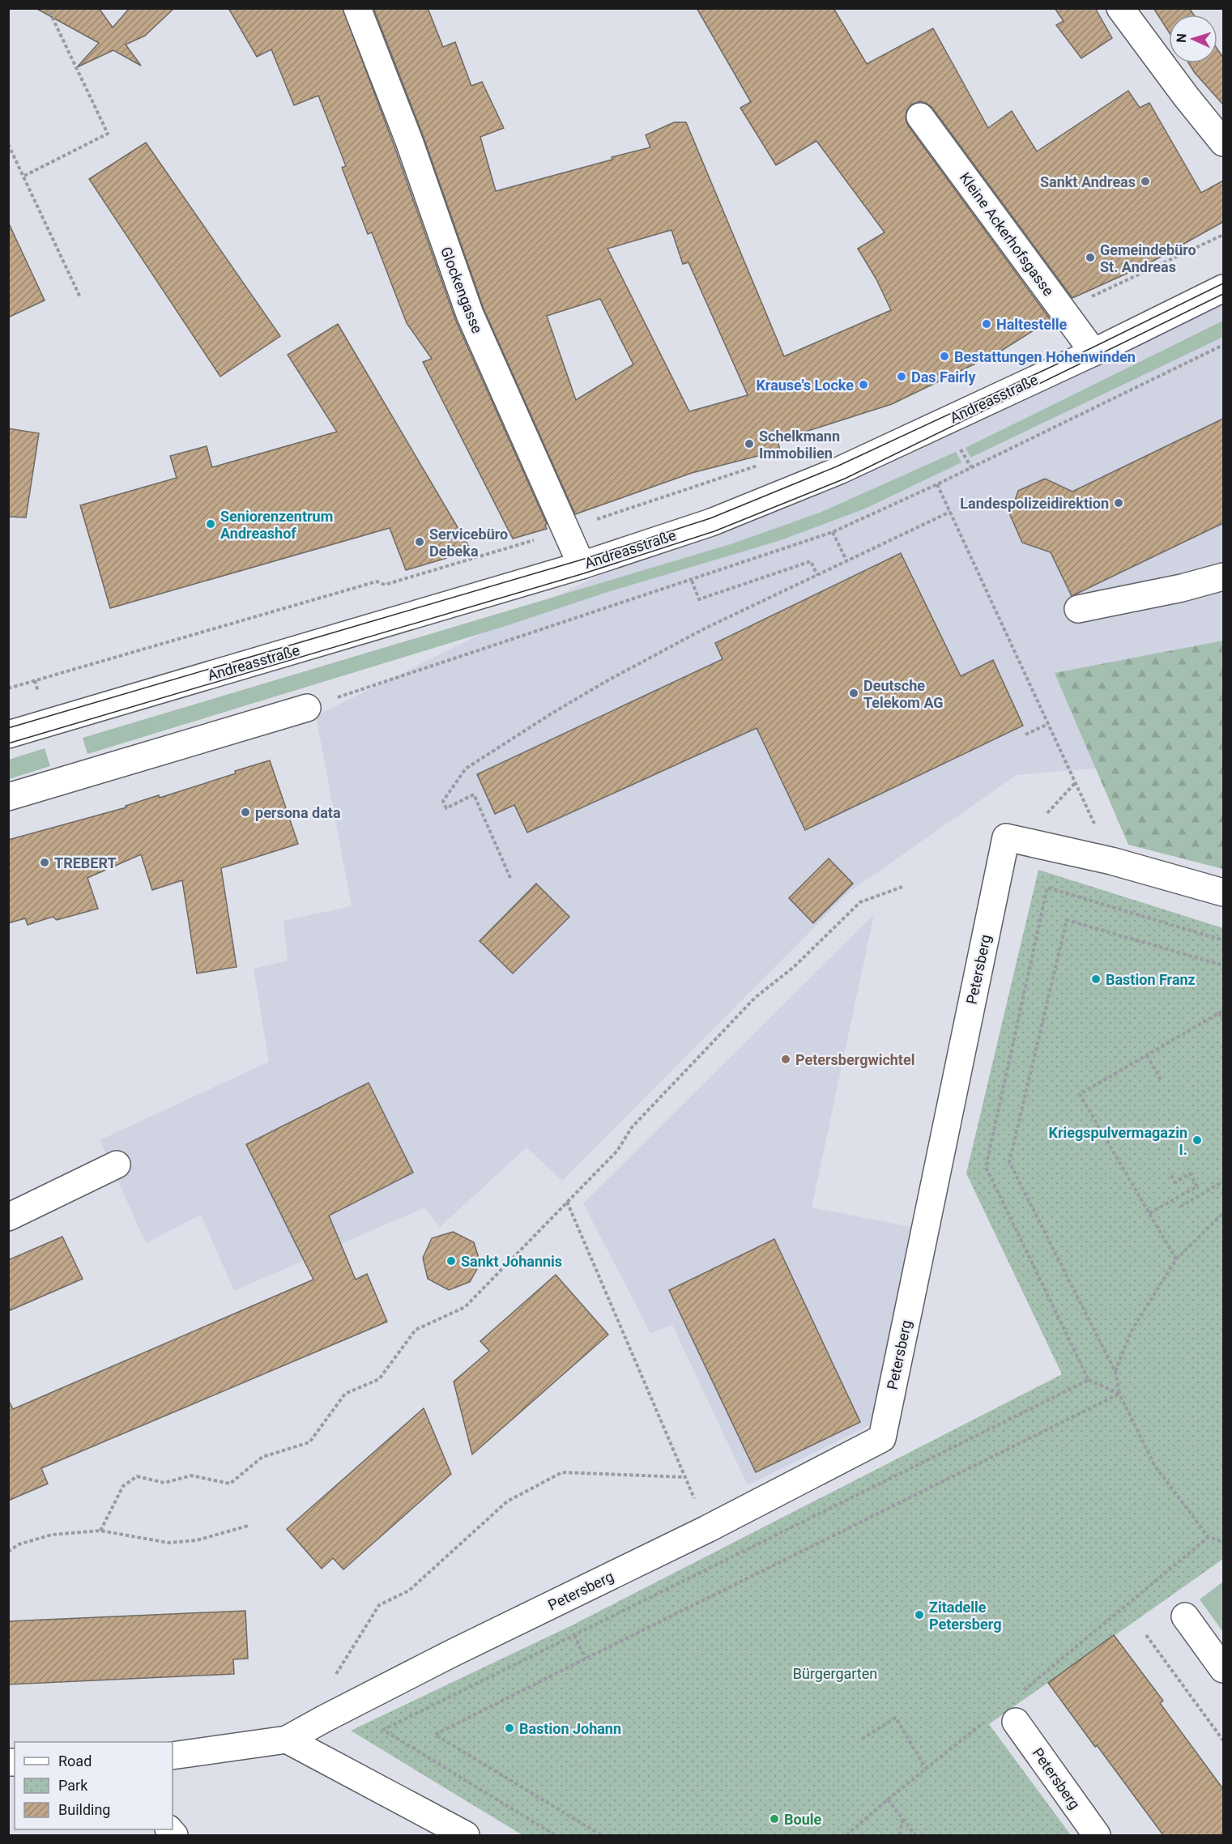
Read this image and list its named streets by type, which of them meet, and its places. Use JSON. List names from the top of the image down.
{
  "streets": {
    "street": [
      "Kleine Ackerhofsgasse",
      "Glockengasse",
      "Andreasstraße",
      "Petersberg"
    ]
  },
  "crossings": [
    ["Kleine Ackerhofsgasse", "Andreasstraße"],
    ["Glockengasse", "Andreasstraße"]
  ],
  "parks": ["Bürgergarten"],
  "places": [
    "Sankt Andreas",
    "Gemeindebüro St. Andreas",
    "Haltestelle",
    "Bestattungen Hohenwinden",
    "Das Fairly",
    "Krause's Locke",
    "Schelkmann Immobilien",
    "Landespolizeidirektion",
    "Seniorenzentrum Andreashof",
    "Servicebüro Debeka",
    "Deutsche Telekom AG",
    "persona data",
    "TREBERT",
    "Bastion Franz",
    "Petersbergwichtel",
    "Kriegspulvermagazin I.",
    "Sankt Johannis",
    "Zitadelle Petersberg",
    "Bastion Johann",
    "Boule"
  ],
  "legend": ["Road", "Park", "Building"],
  "north": "left"
}
